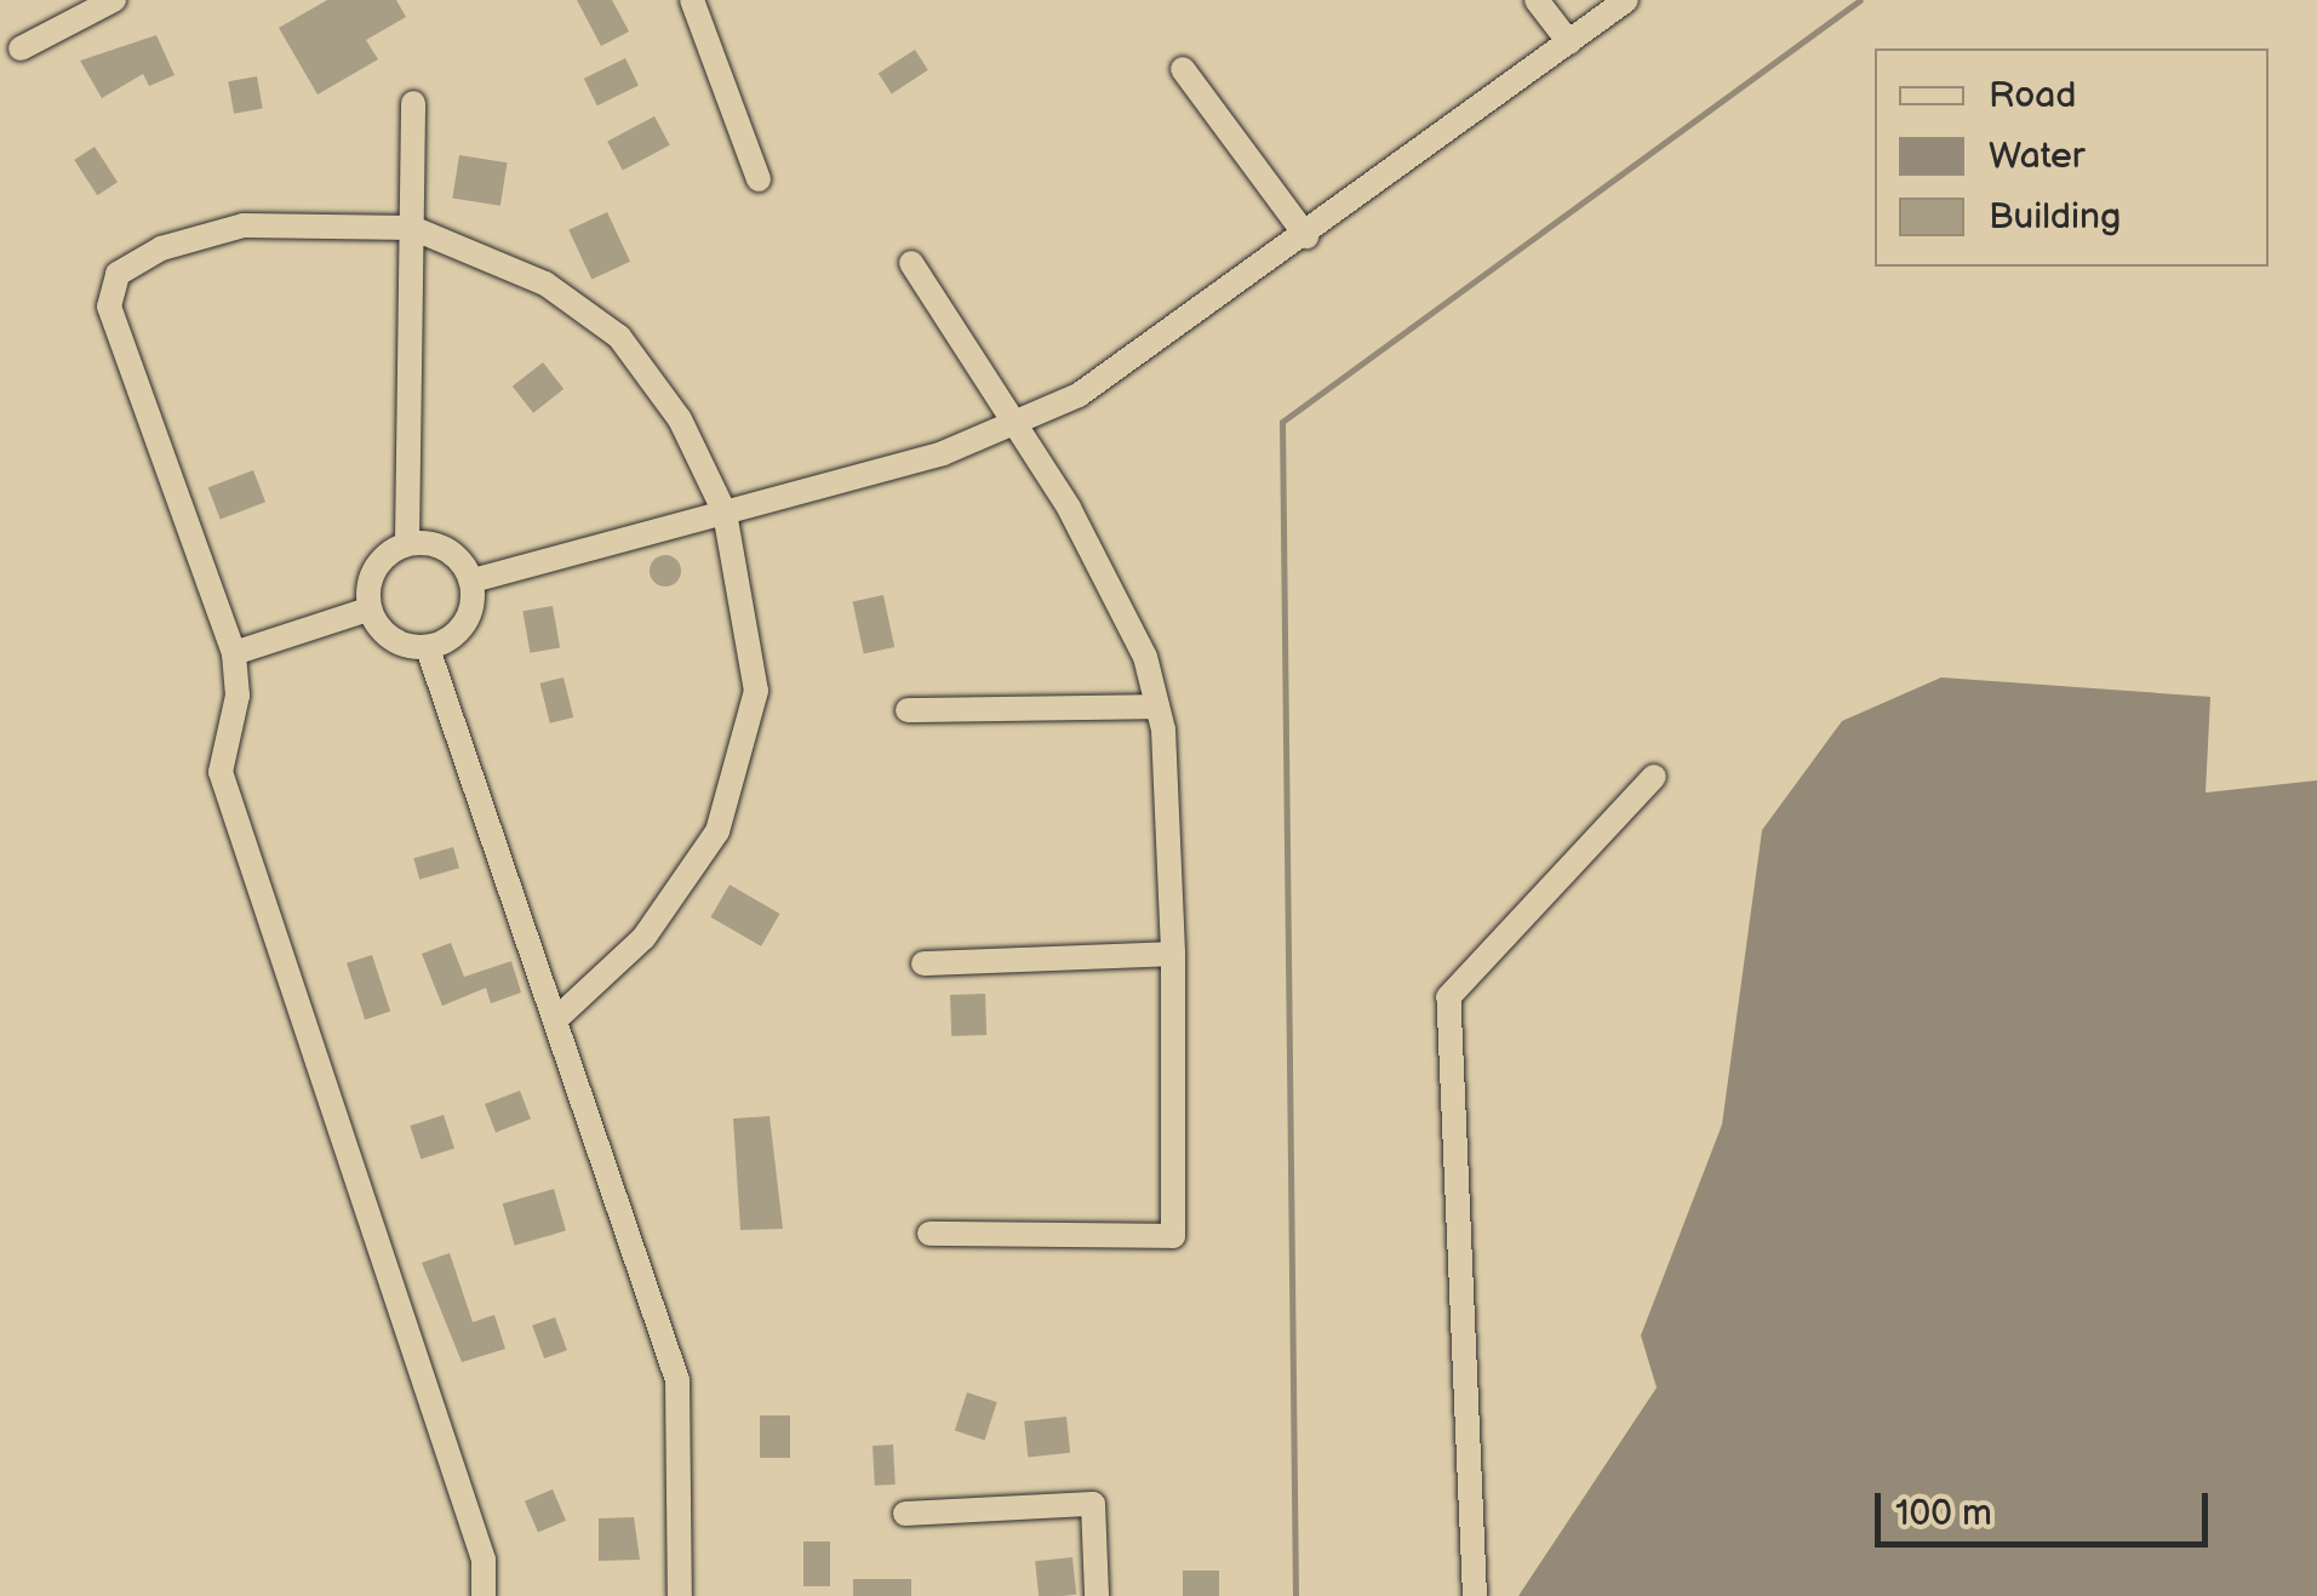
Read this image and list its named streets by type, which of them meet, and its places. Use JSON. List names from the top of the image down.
{
  "legend": ["Road", "Water", "Building"],
  "scale_bar": "100 m"
}
